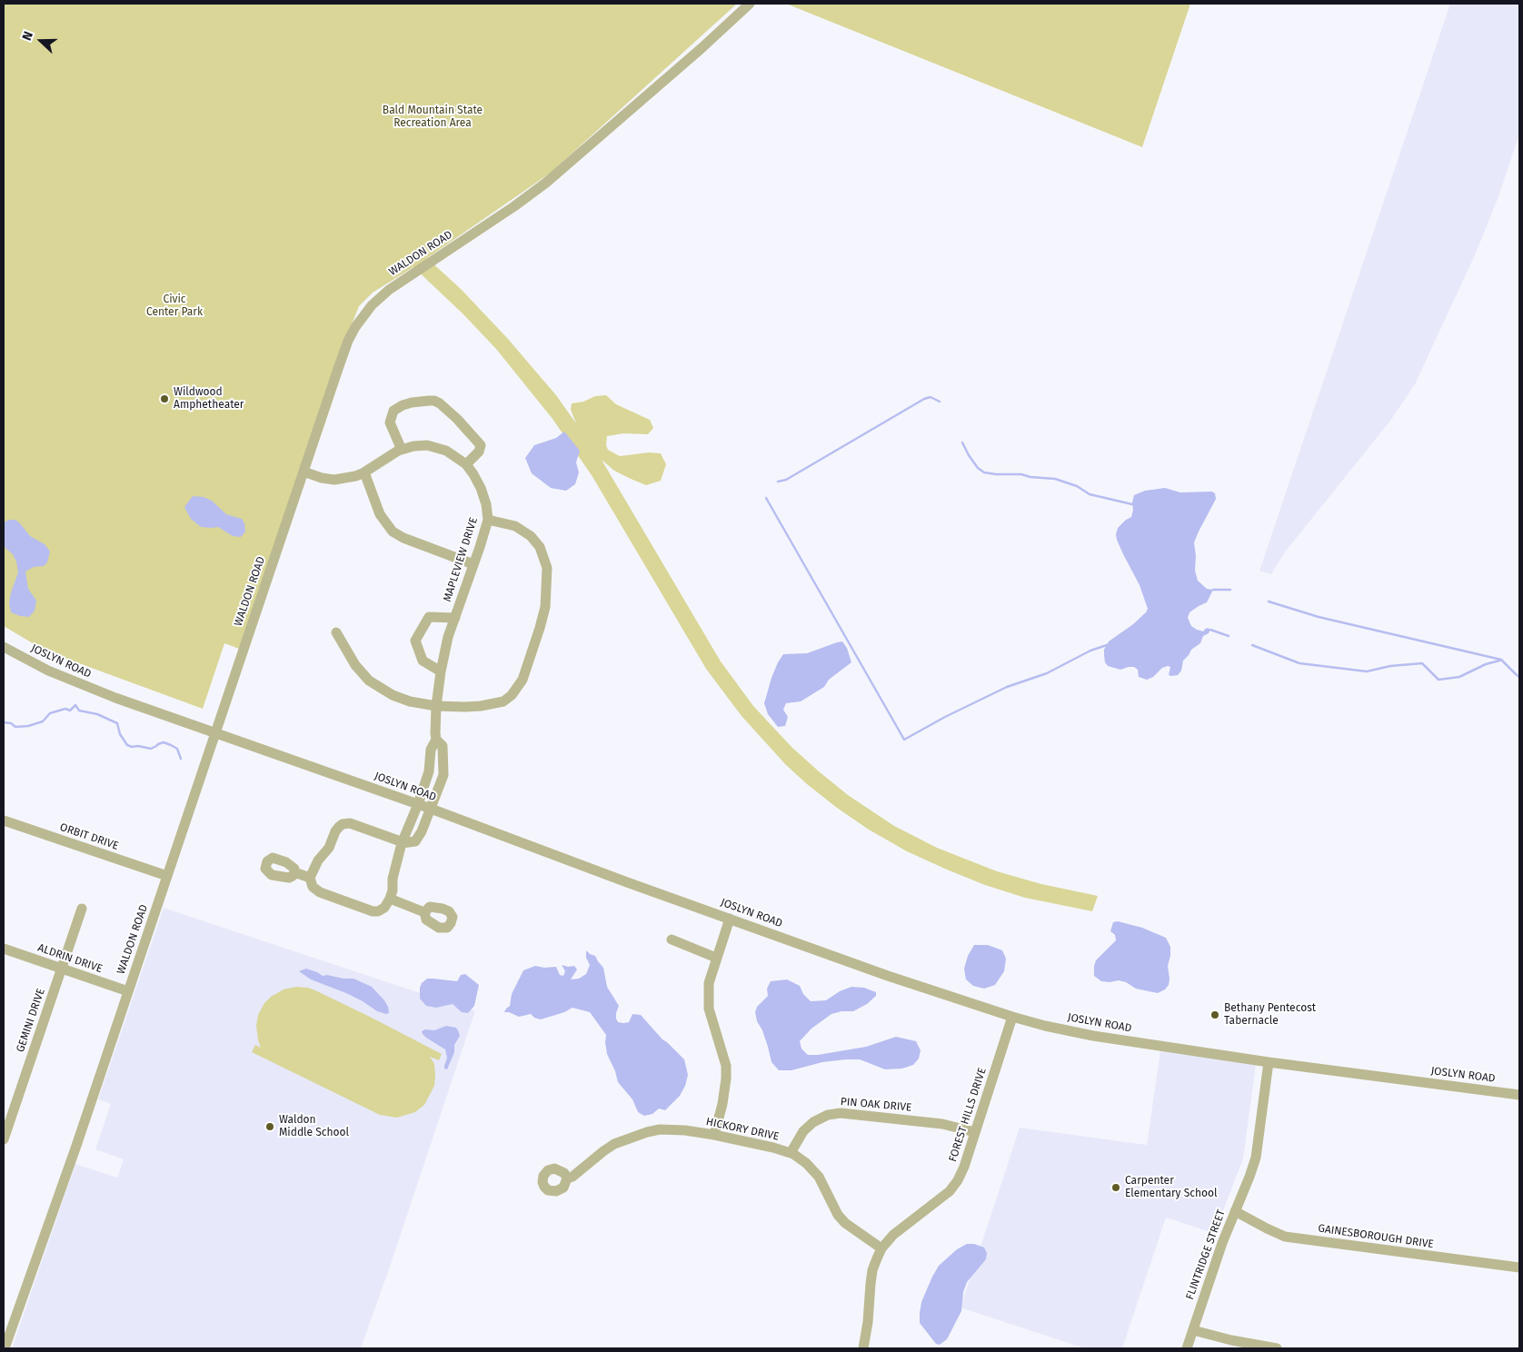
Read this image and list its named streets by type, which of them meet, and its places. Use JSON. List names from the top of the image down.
{
  "streets": {
    "street": [
      "WALDON ROAD",
      "MAPLEVIEW DRIVE",
      "JOSLYN ROAD",
      "ORBIT DRIVE",
      "ALDRIN DRIVE",
      "GEMINI DRIVE",
      "PIN OAK DRIVE",
      "FOREST HILLS DRIVE",
      "HICKORY DRIVE",
      "GAINESBOROUGH DRIVE",
      "FLINTRIDGE STREET"
    ]
  },
  "crossings": [
    ["WALDON ROAD", "MAPLEVIEW DRIVE"],
    ["WALDON ROAD", "JOSLYN ROAD"],
    ["WALDON ROAD", "ORBIT DRIVE"],
    ["WALDON ROAD", "ALDRIN DRIVE"],
    ["MAPLEVIEW DRIVE", "JOSLYN ROAD"],
    ["JOSLYN ROAD", "FOREST HILLS DRIVE"],
    ["JOSLYN ROAD", "FLINTRIDGE STREET"],
    ["ALDRIN DRIVE", "GEMINI DRIVE"],
    ["PIN OAK DRIVE", "FOREST HILLS DRIVE"],
    ["PIN OAK DRIVE", "HICKORY DRIVE"],
    ["FOREST HILLS DRIVE", "HICKORY DRIVE"],
    ["GAINESBOROUGH DRIVE", "FLINTRIDGE STREET"]
  ],
  "parks": ["Bald Mountain State Recreation Area", "Civic Center Park"],
  "places": [
    "Wildwood Amphetheater",
    "Bethany Pentecost Tabernacle",
    "Waldon Middle School",
    "Carpenter Elementary School"
  ],
  "north": "left"
}
